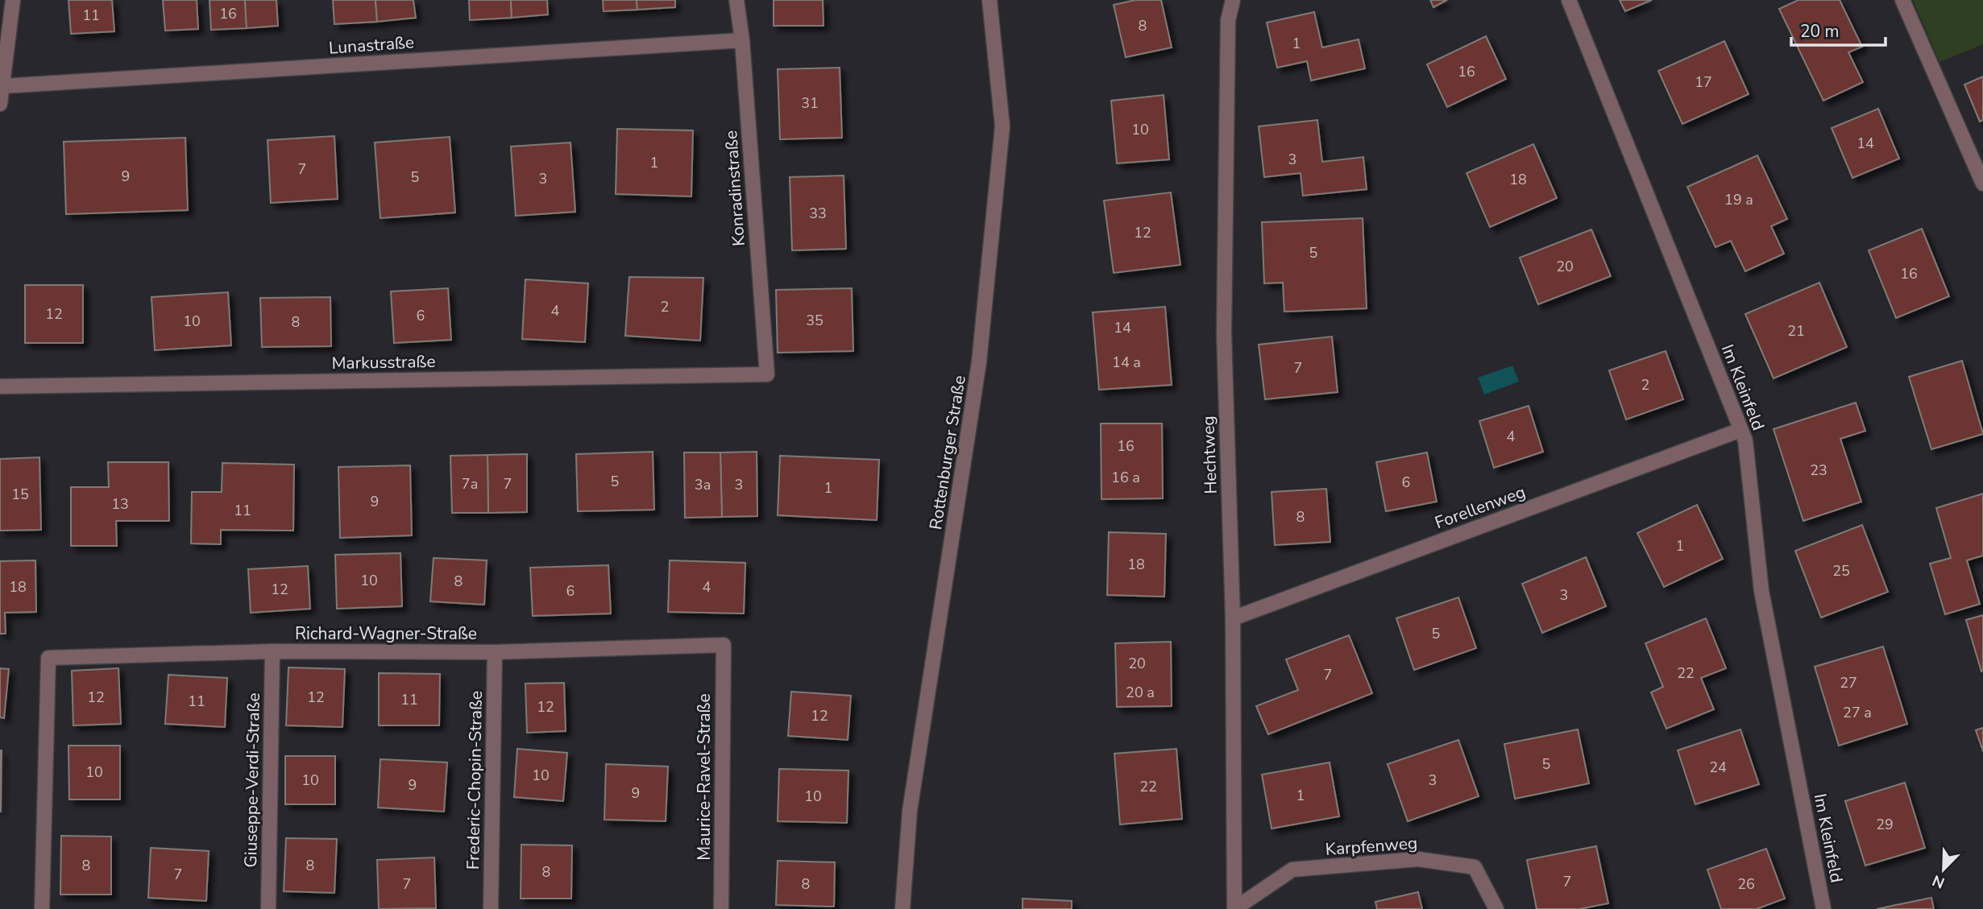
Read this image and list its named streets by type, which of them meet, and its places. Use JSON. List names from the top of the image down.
{
  "streets": {
    "street": [
      "Lunastraße",
      "Konradinstraße",
      "Markusstraße",
      "Im Kleinfeld",
      "Rottenburger Straße",
      "Hechtweg",
      "Forellenweg",
      "Richard-Wagner-Straße",
      "Maurice-Ravel-Straße",
      "Giuseppe-Verdi-Straße",
      "Frederic-Chopin-Straße",
      "Karpfenweg"
    ]
  },
  "crossings": [
    ["Lunastraße", "Konradinstraße"],
    ["Konradinstraße", "Markusstraße"],
    ["Im Kleinfeld", "Forellenweg"],
    ["Hechtweg", "Forellenweg"],
    ["Hechtweg", "Karpfenweg"],
    ["Richard-Wagner-Straße", "Maurice-Ravel-Straße"],
    ["Richard-Wagner-Straße", "Giuseppe-Verdi-Straße"],
    ["Richard-Wagner-Straße", "Frederic-Chopin-Straße"]
  ],
  "house_numbers": [
    "16",
    "11",
    "8",
    "1",
    "16",
    "17",
    "31",
    "10",
    "14",
    "3",
    "1",
    "7",
    "9",
    "5",
    "3",
    "18",
    "19 a",
    "33",
    "12",
    "5",
    "20",
    "16",
    "2",
    "4",
    "12",
    "6",
    "35",
    "10",
    "8",
    "14",
    "21",
    "14 a",
    "7",
    "2",
    "4",
    "16",
    "23",
    "16 a",
    "5",
    "6",
    "7a",
    "7",
    "3a",
    "3",
    "1",
    "15",
    "9",
    "13",
    "11",
    "8",
    "1",
    "18",
    "25",
    "10",
    "8",
    "18",
    "4",
    "12",
    "6",
    "3",
    "5",
    "20",
    "22",
    "7",
    "27",
    "20 a",
    "12",
    "12",
    "11",
    "11",
    "12",
    "27 a",
    "12",
    "5",
    "24",
    "10",
    "10",
    "10",
    "3",
    "9",
    "22",
    "9",
    "1",
    "10",
    "29",
    "8",
    "8",
    "8",
    "7",
    "7",
    "7",
    "8",
    "26"
  ],
  "scale_bar": "20 m",
  "north": "bottom left"
}
